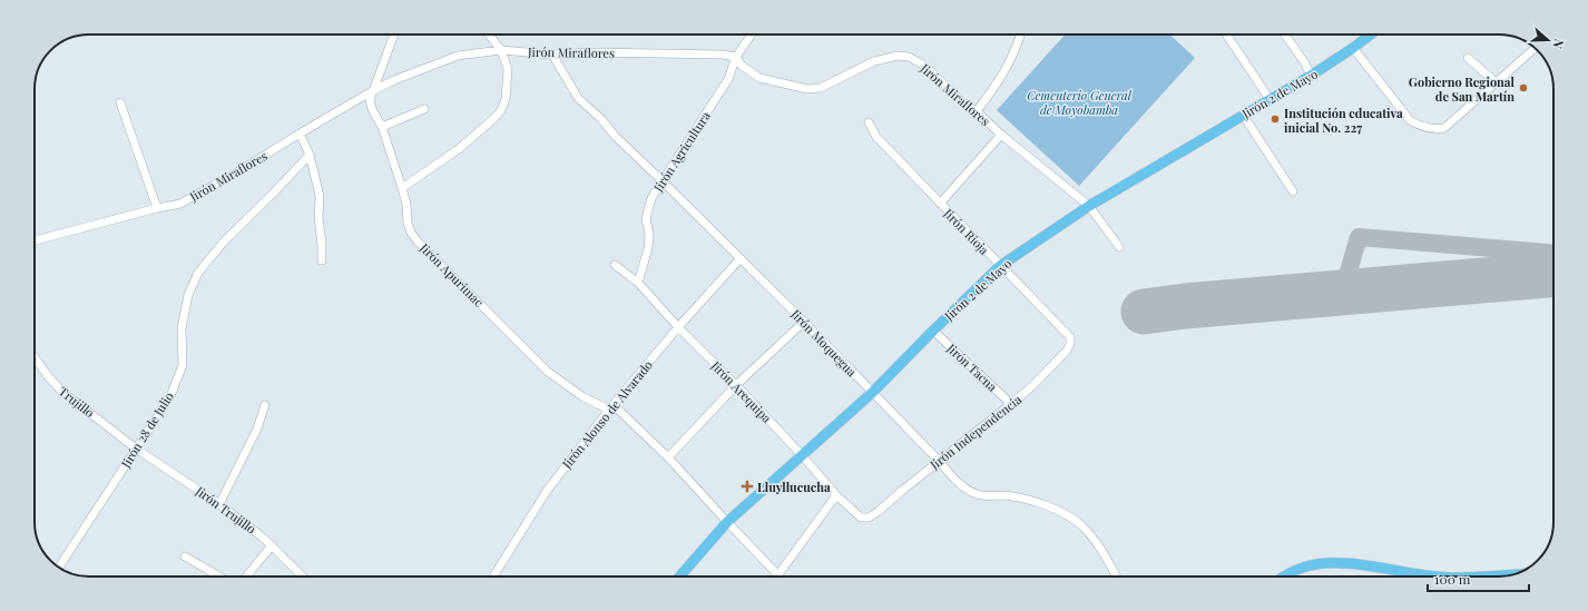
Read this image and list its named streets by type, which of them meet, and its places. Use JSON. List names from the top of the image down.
{
  "streets": {
    "main road": ["Jirón 2 de Mayo"],
    "street": [
      "Jirón Miraflores",
      "Jirón Agricultura",
      "Jirón Rioja",
      "Jirón Apurimac",
      "Jirón Moquegua",
      "Jirón Tacna",
      "Jirón Arequipa",
      "Trujillo",
      "Jirón Alonso de Alvarado",
      "Jirón 28 de Julio",
      "Jirón Independencia",
      "Jirón Trujillo"
    ]
  },
  "crossings": [
    ["Jirón Miraflores", "Jirón 2 de Mayo"],
    ["Jirón Miraflores", "Jirón Agricultura"],
    ["Jirón Miraflores", "Jirón Apurimac"],
    ["Jirón Miraflores", "Jirón Moquegua"],
    ["Jirón 2 de Mayo", "Jirón Rioja"],
    ["Jirón 2 de Mayo", "Jirón Apurimac"],
    ["Jirón 2 de Mayo", "Jirón Moquegua"],
    ["Jirón 2 de Mayo", "Jirón Tacna"],
    ["Jirón 2 de Mayo", "Jirón Arequipa"],
    ["Jirón Agricultura", "Jirón Moquegua"],
    ["Jirón Agricultura", "Jirón Arequipa"],
    ["Jirón Rioja", "Jirón Independencia"],
    ["Jirón Apurimac", "Jirón Alonso de Alvarado"],
    ["Jirón Moquegua", "Jirón Alonso de Alvarado"],
    ["Jirón Moquegua", "Jirón Independencia"],
    ["Jirón Tacna", "Jirón Independencia"],
    ["Jirón Arequipa", "Jirón Alonso de Alvarado"],
    ["Jirón Arequipa", "Jirón Independencia"],
    ["Trujillo", "Jirón 28 de Julio"],
    ["Trujillo", "Jirón Trujillo"],
    ["Jirón 28 de Julio", "Jirón Trujillo"]
  ],
  "parks": ["Cementerio General de Moyobamba"],
  "places": {
    "other": ["Gobierno Regional de San Martín", "Institución educativa inicial No. 227"],
    "health": ["Lluyllucucha"]
  },
  "scale_bar": "100 m",
  "north": "right"
}
